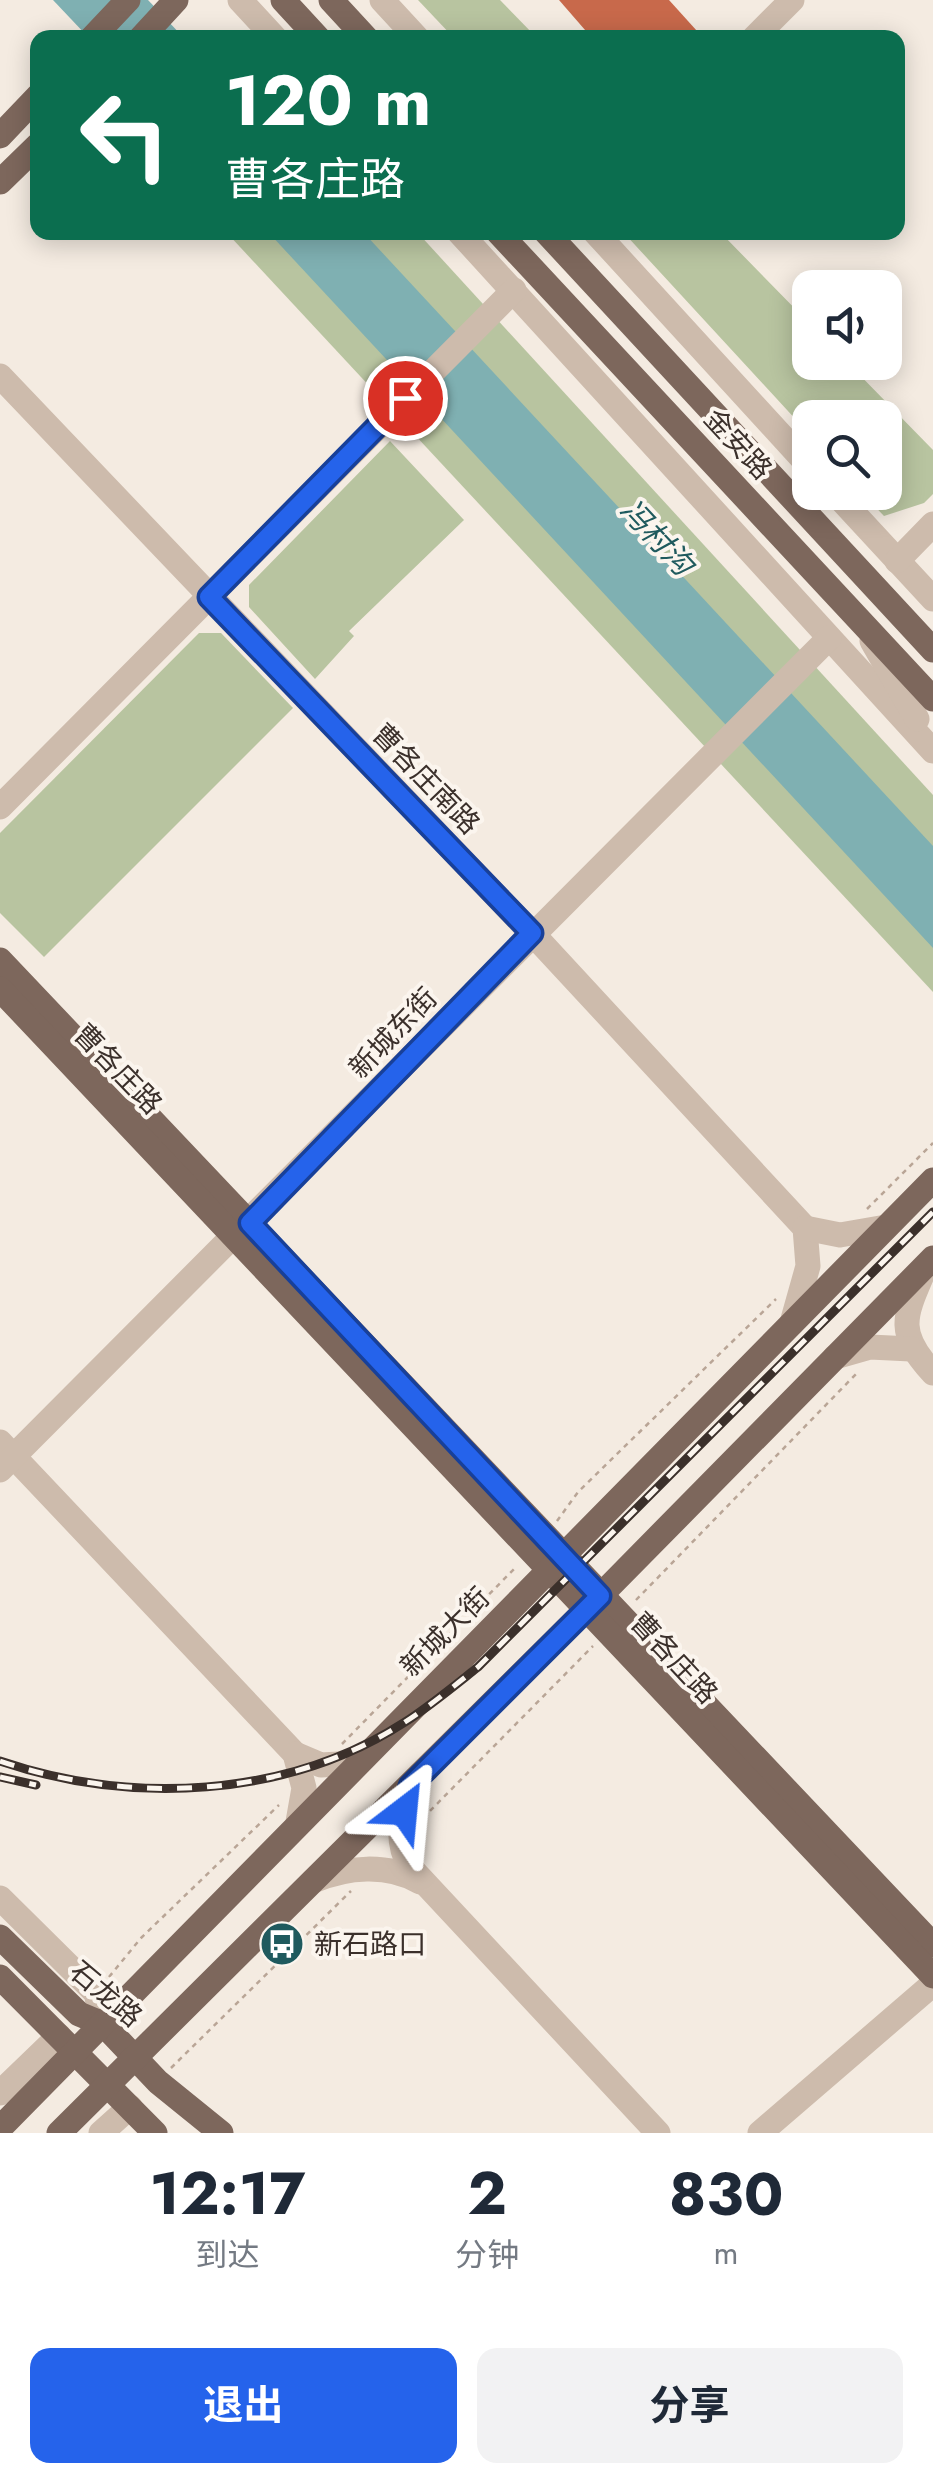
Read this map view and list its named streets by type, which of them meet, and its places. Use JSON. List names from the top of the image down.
{
  "streets": {
    "main road": [
      "金安路",
      "曹各庄路",
      "新城大街",
      "石龙路"
    ],
    "street": ["曹各庄南路", "新城东街"]
  },
  "crossings": [
    ["曹各庄南路", "新城东街"],
    ["新城东街", "曹各庄路"],
    ["曹各庄路", "新城大街"],
    ["新城大街", "石龙路"]
  ],
  "water": ["冯村沟"],
  "places": {
    "bus stop": ["新石路口"]
  },
  "page": {
    "turn": ["120 m", "曹各庄路"],
    "eta": [
      "12:17",
      "到达",
      "2",
      "分钟",
      "830",
      "m"
    ],
    "buttons": ["退出", "分享"]
  }
}
